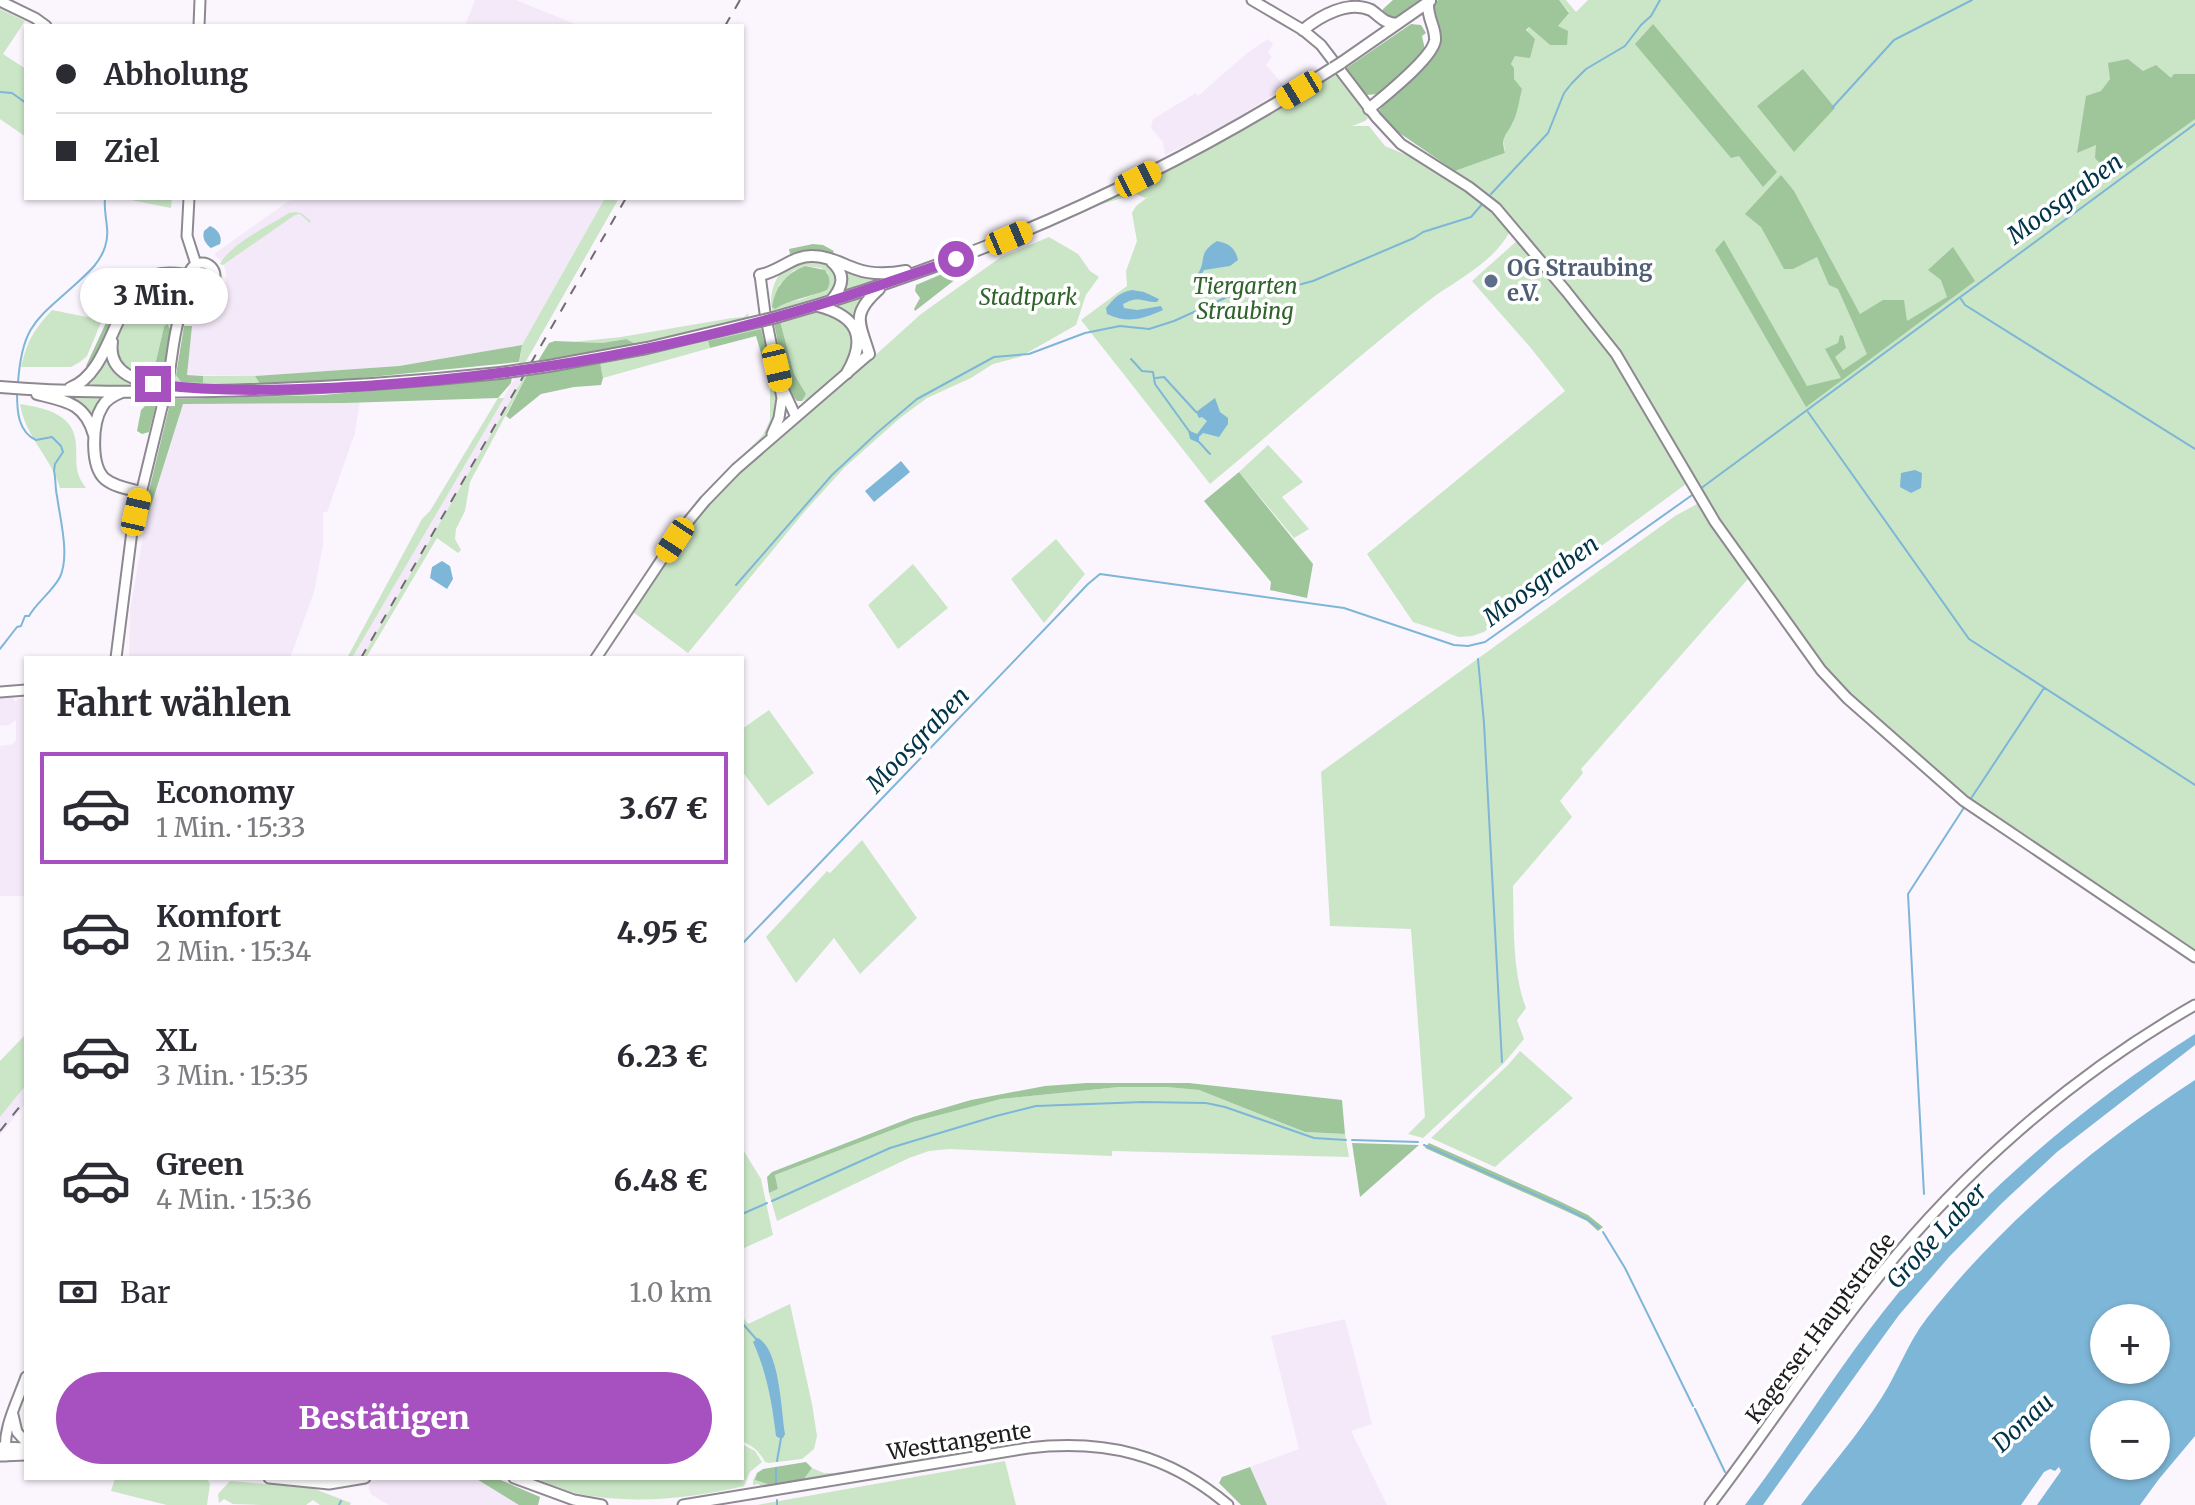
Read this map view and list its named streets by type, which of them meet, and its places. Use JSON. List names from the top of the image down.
{
  "streets": {
    "street": ["Kagerser Hauptstraße", "Westtangente"]
  },
  "water": ["Moosgraben", "Große Laber", "Donau"],
  "parks": ["Tiergarten Straubing", "Stadtpark"],
  "places": ["OG Straubing e.V."],
  "page": {
    "banner": ["Abholung", "Ziel"],
    "bubble": "3 Min.",
    "heading": "Fahrt wählen",
    "list": [
      {
        "name": "Economy",
        "note": "1 Min. · 15:33",
        "value": "3.67 €"
      },
      {
        "name": "Komfort",
        "note": "2 Min. · 15:34",
        "value": "4.95 €"
      },
      {
        "name": "XL",
        "note": "3 Min. · 15:35",
        "value": "6.23 €"
      },
      {
        "name": "Green",
        "note": "4 Min. · 15:36",
        "value": "6.48 €"
      }
    ],
    "pay": ["Bar", "1.0 km"],
    "map_buttons": ["+", "−"],
    "buttons": "Bestätigen"
  }
}
